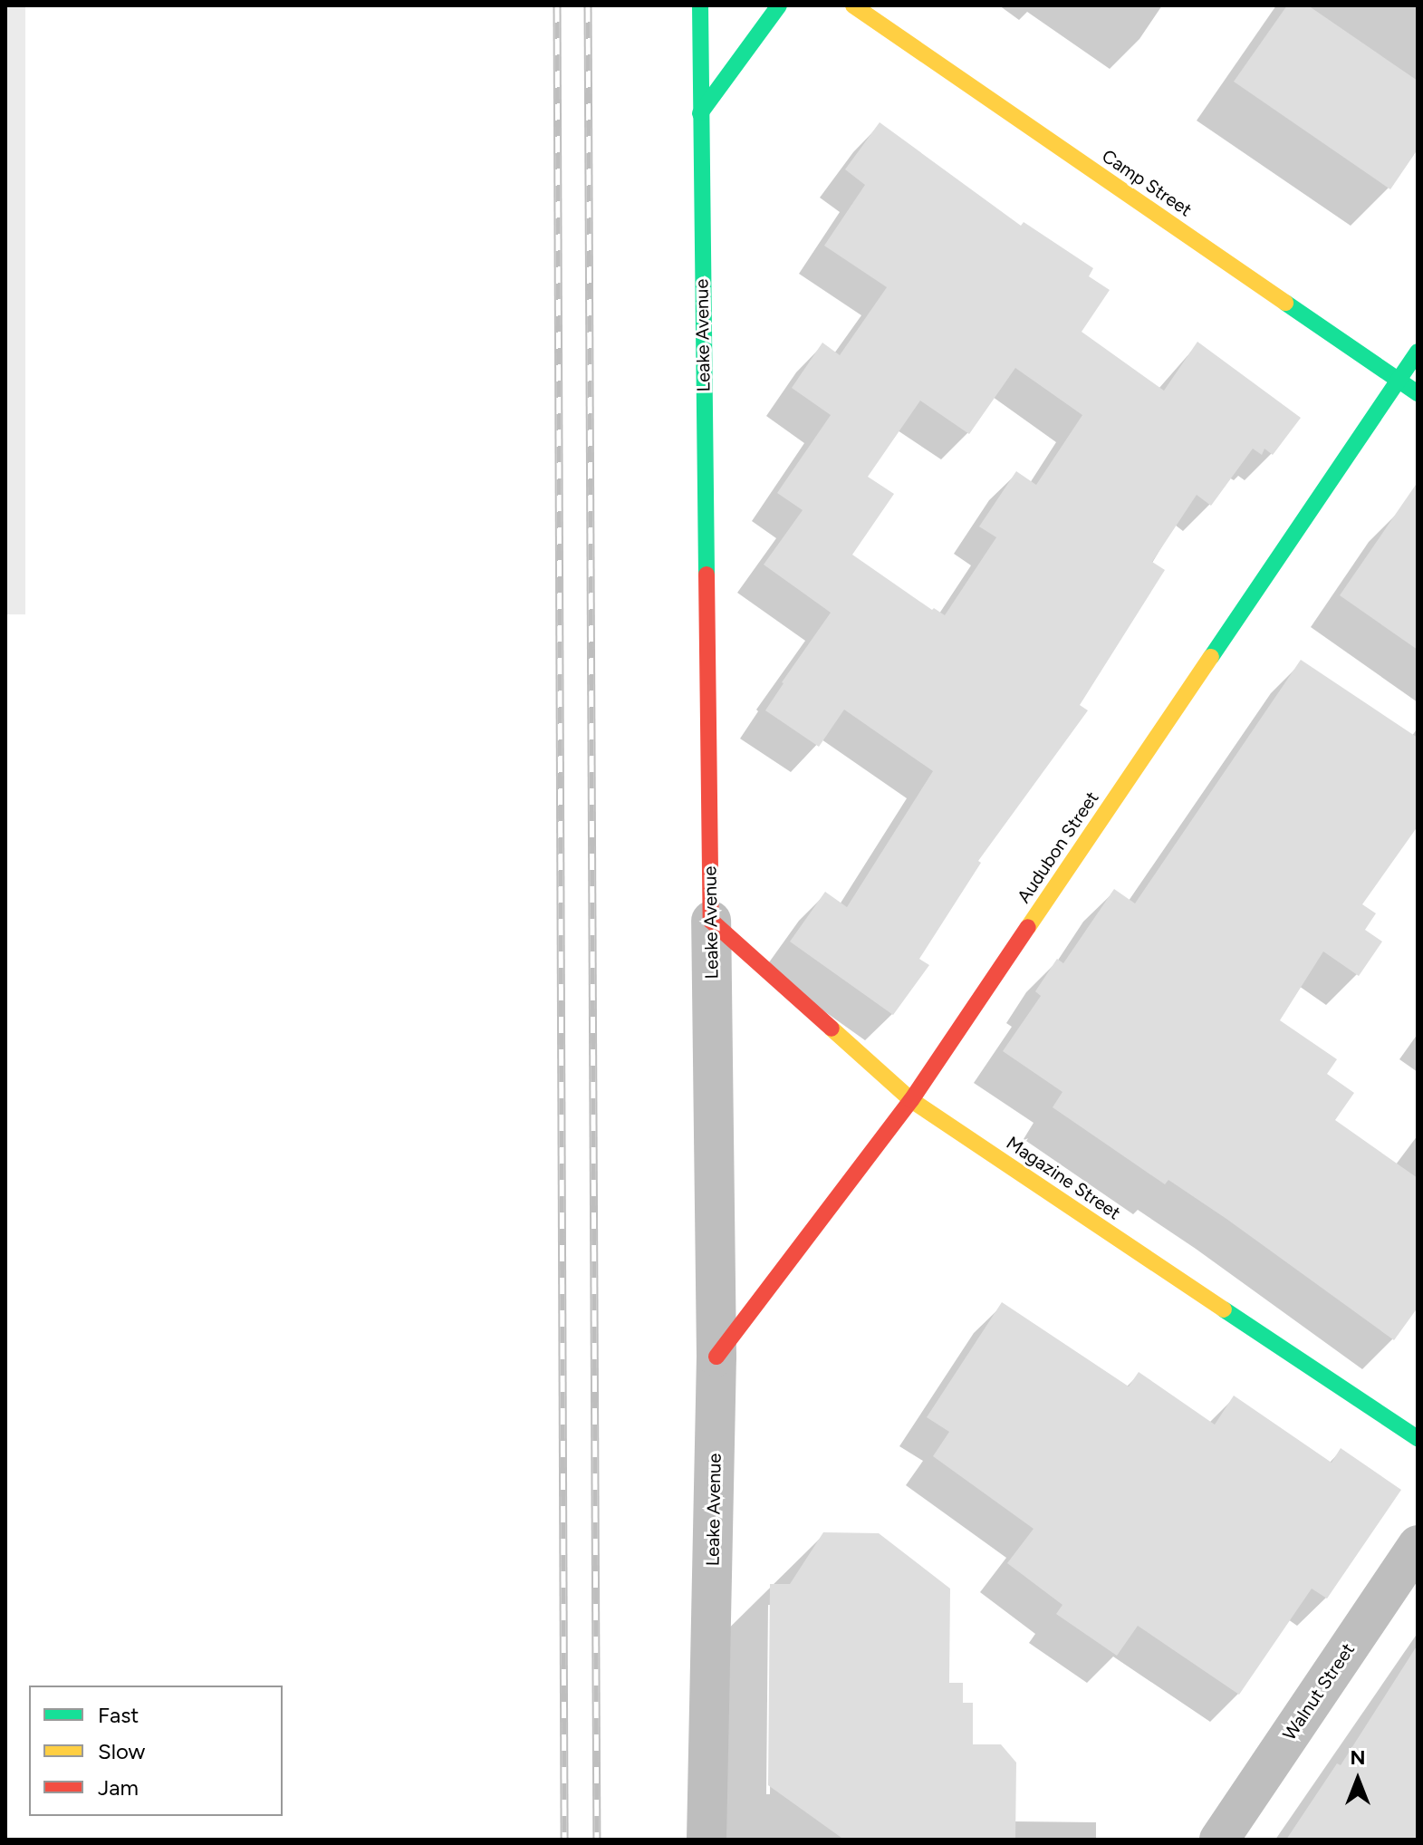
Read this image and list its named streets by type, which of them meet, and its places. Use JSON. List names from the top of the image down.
{
  "streets": {
    "street": [
      "Camp Street",
      "Leake Avenue",
      "Audubon Street",
      "Magazine Street",
      "Walnut Street"
    ]
  },
  "crossings": [
    ["Camp Street", "Audubon Street"],
    ["Leake Avenue", "Audubon Street"],
    ["Leake Avenue", "Magazine Street"],
    ["Audubon Street", "Magazine Street"]
  ],
  "legend": ["Fast", "Slow", "Jam"],
  "north": "top"
}
